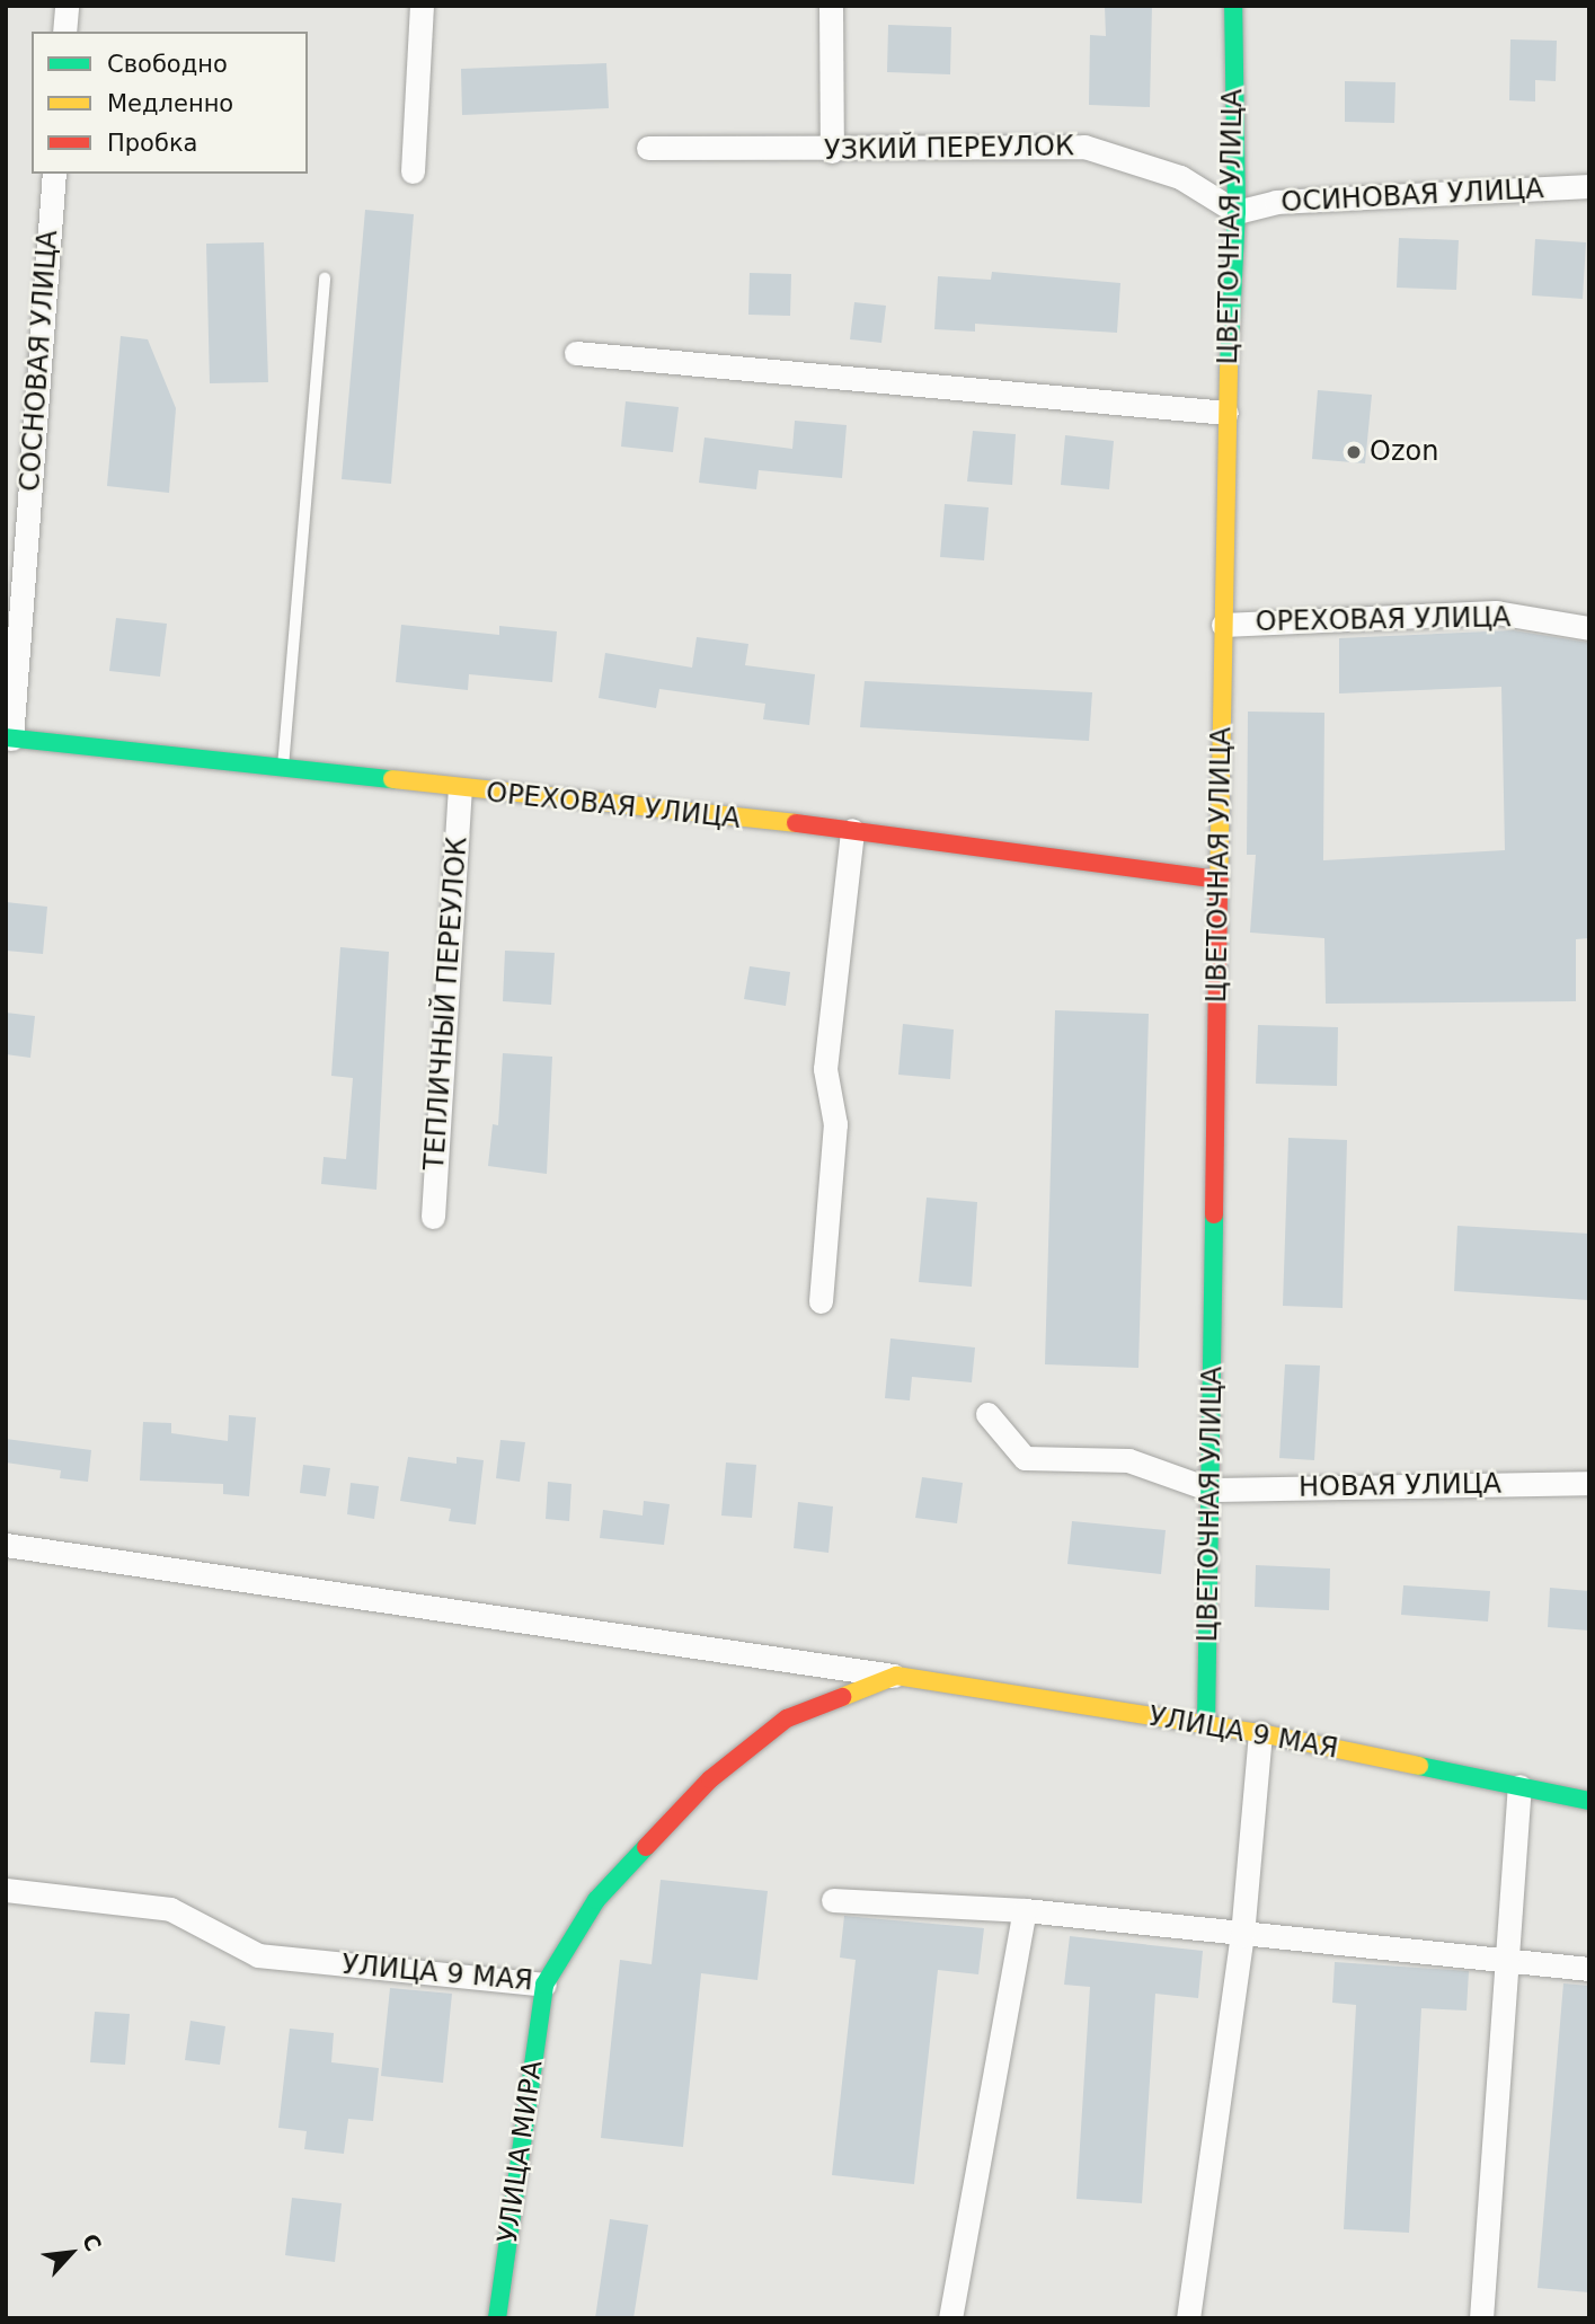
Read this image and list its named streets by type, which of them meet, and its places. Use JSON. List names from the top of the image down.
{
  "streets": {
    "street": [
      "УЗКИЙ ПЕРЕУЛОК",
      "ОСИНОВАЯ УЛИЦА",
      "ЦВЕТОЧНАЯ УЛИЦА",
      "СОСНОВАЯ УЛИЦА",
      "ОРЕХОВАЯ УЛИЦА",
      "ТЕПЛИЧНЫЙ ПЕРЕУЛОК",
      "НОВАЯ УЛИЦА",
      "УЛИЦА 9 МАЯ",
      "УЛИЦА МИРА"
    ]
  },
  "crossings": [
    ["УЗКИЙ ПЕРЕУЛОК", "ОСИНОВАЯ УЛИЦА"],
    ["УЗКИЙ ПЕРЕУЛОК", "ЦВЕТОЧНАЯ УЛИЦА"],
    ["ОСИНОВАЯ УЛИЦА", "ЦВЕТОЧНАЯ УЛИЦА"],
    ["ЦВЕТОЧНАЯ УЛИЦА", "ОРЕХОВАЯ УЛИЦА"],
    ["ЦВЕТОЧНАЯ УЛИЦА", "НОВАЯ УЛИЦА"],
    ["ЦВЕТОЧНАЯ УЛИЦА", "УЛИЦА 9 МАЯ"],
    ["СОСНОВАЯ УЛИЦА", "ОРЕХОВАЯ УЛИЦА"],
    ["ОРЕХОВАЯ УЛИЦА", "ТЕПЛИЧНЫЙ ПЕРЕУЛОК"],
    ["УЛИЦА 9 МАЯ", "УЛИЦА МИРА"]
  ],
  "places": ["Ozon"],
  "legend": ["Свободно", "Медленно", "Пробка"],
  "north": "top right"
}
